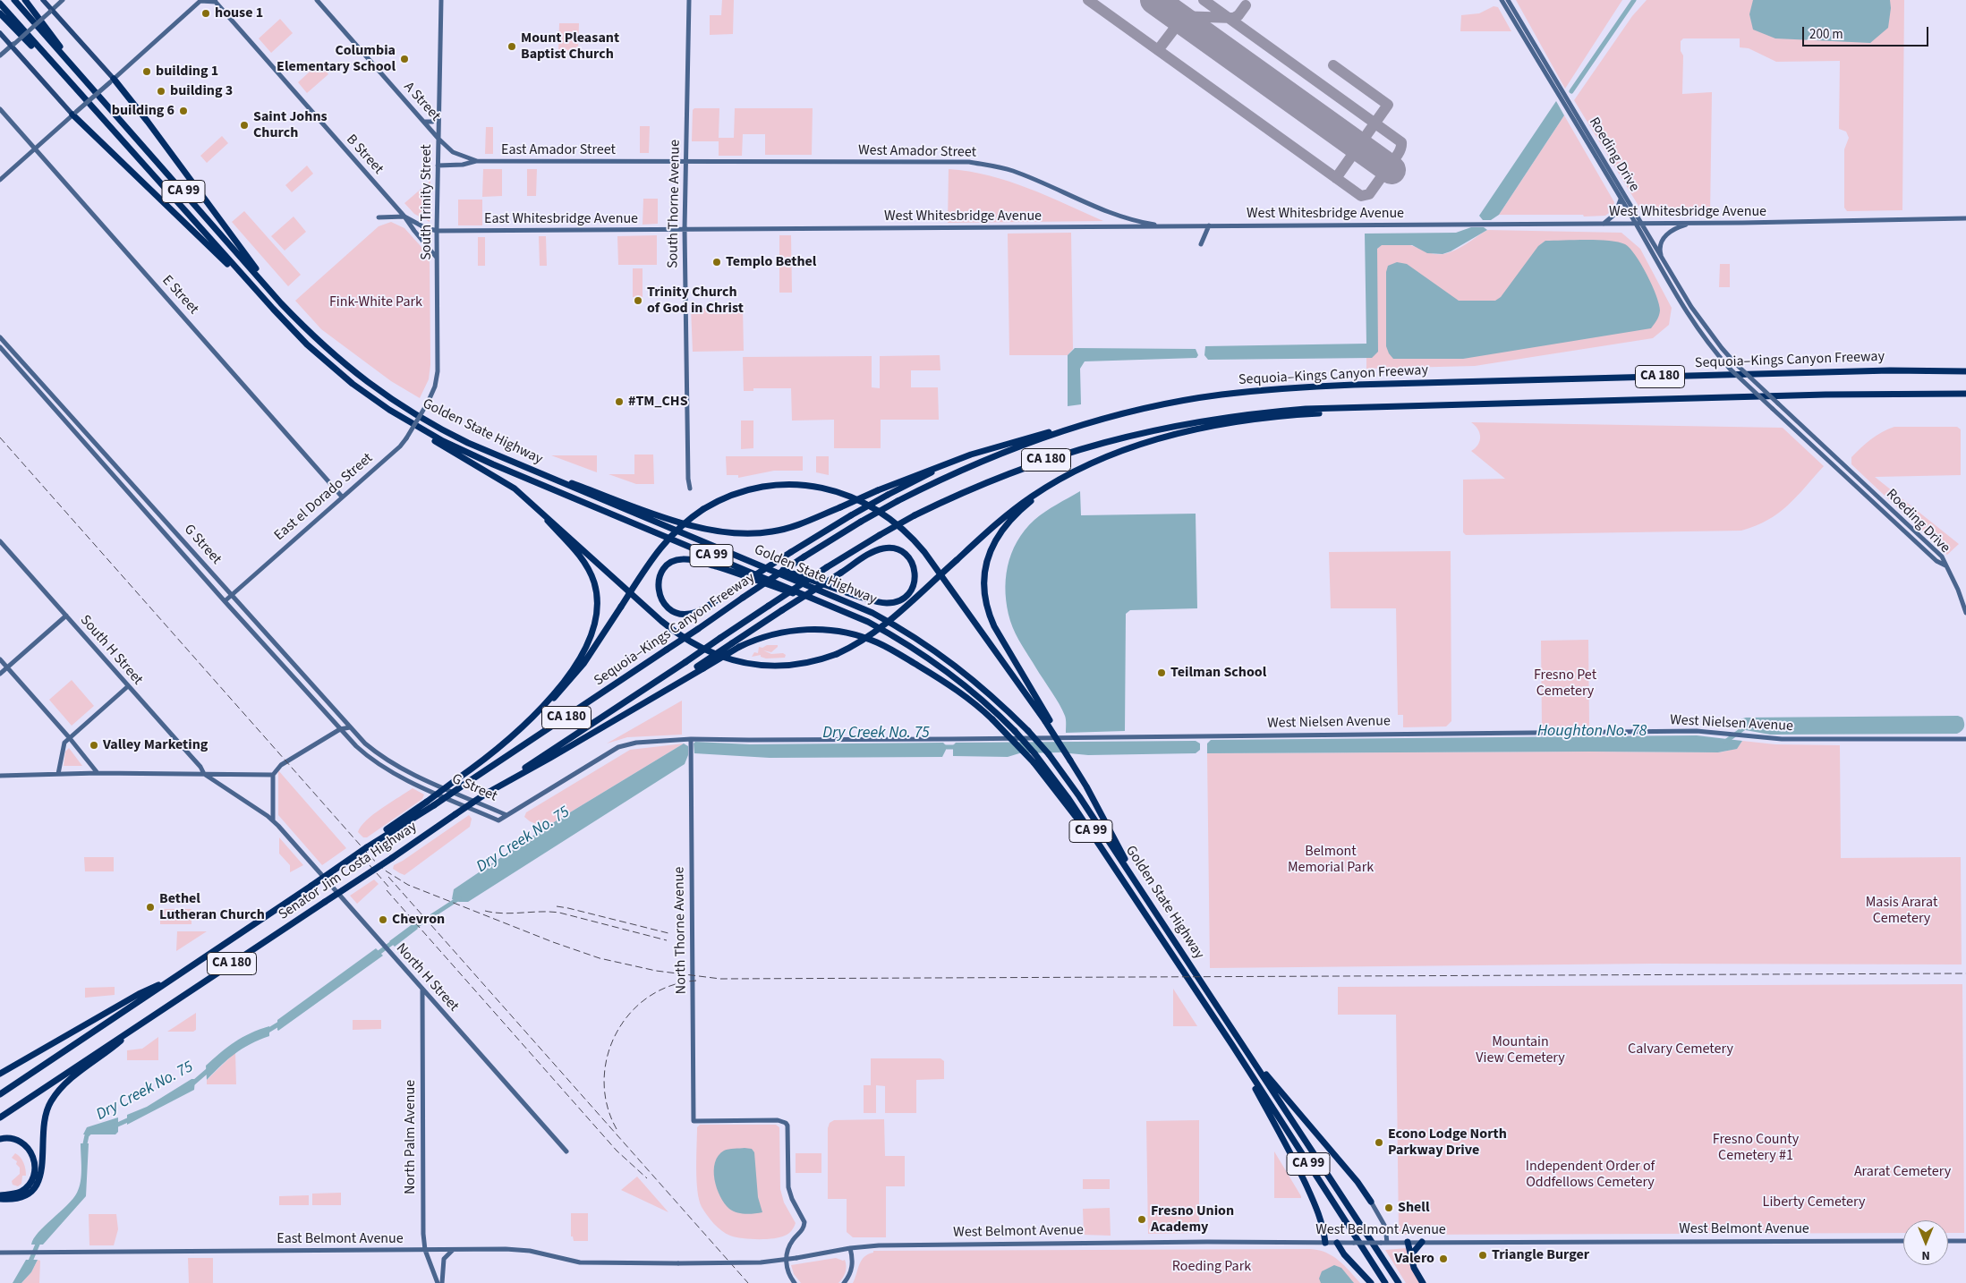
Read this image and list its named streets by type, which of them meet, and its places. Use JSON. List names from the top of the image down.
{
  "streets": {
    "highway": [
      "CA 99",
      "Sequoia–Kings Canyon Freeway",
      "CA 180",
      "Golden State Highway",
      "Senator Jim Costa Highway"
    ],
    "street": [
      "A Street",
      "East Amador Street",
      "West Amador Street",
      "B Street",
      "Roeding Drive",
      "South Trinity Street",
      "South Thorne Avenue",
      "West Whitesbridge Avenue",
      "East Whitesbridge Avenue",
      "E Street",
      "East el Dorado Street",
      "G Street",
      "South H Street",
      "West Nielsen Avenue",
      "North Thorne Avenue",
      "North H Street",
      "North Palm Avenue",
      "West Belmont Avenue",
      "East Belmont Avenue"
    ]
  },
  "crossings": [
    ["A Street", "East Amador Street"],
    ["A Street", "South Trinity Street"],
    ["East Amador Street", "West Amador Street"],
    ["East Amador Street", "South Trinity Street"],
    ["East Amador Street", "South Thorne Avenue"],
    ["West Amador Street", "South Thorne Avenue"],
    ["West Amador Street", "West Whitesbridge Avenue"],
    ["B Street", "South Trinity Street"],
    ["B Street", "East Whitesbridge Avenue"],
    ["Roeding Drive", "West Whitesbridge Avenue"],
    ["South Trinity Street", "East Whitesbridge Avenue"],
    ["South Trinity Street", "East el Dorado Street"],
    ["South Thorne Avenue", "West Whitesbridge Avenue"],
    ["South Thorne Avenue", "East Whitesbridge Avenue"],
    ["West Whitesbridge Avenue", "East Whitesbridge Avenue"],
    ["E Street", "East el Dorado Street"],
    ["Sequoia–Kings Canyon Freeway", "Senator Jim Costa Highway"],
    ["CA 180", "Senator Jim Costa Highway"],
    ["East el Dorado Street", "G Street"],
    ["G Street", "West Nielsen Avenue"],
    ["South H Street", "North H Street"],
    ["West Nielsen Avenue", "North Thorne Avenue"],
    ["North H Street", "North Palm Avenue"],
    ["North Palm Avenue", "East Belmont Avenue"],
    ["West Belmont Avenue", "East Belmont Avenue"]
  ],
  "water": ["Houghton No. 78", "Dry Creek No. 75"],
  "parks": [
    "Fink-White Park",
    "Fresno Pet Cemetery",
    "Belmont Memorial Park",
    "Masis Ararat Cemetery",
    "Mountain View Cemetery",
    "Calvary Cemetery",
    "Fresno County Cemetery #1",
    "Independent Order of Oddfellows Cemetery",
    "Ararat Cemetery",
    "Liberty Cemetery",
    "Roeding Park"
  ],
  "places": [
    "house 1",
    "Mount Pleasant Baptist Church",
    "Columbia Elementary School",
    "building 1",
    "building 3",
    "building 6",
    "Saint Johns Church",
    "Templo Bethel",
    "Trinity Church of God in Christ",
    "#TM_CHS",
    "Teilman School",
    "Valley Marketing",
    "Bethel Lutheran Church",
    "Chevron",
    "Econo Lodge North Parkway Drive",
    "Shell",
    "Fresno Union Academy",
    "Triangle Burger",
    "Valero"
  ],
  "scale_bar": "200 m",
  "north": "bottom"
}
